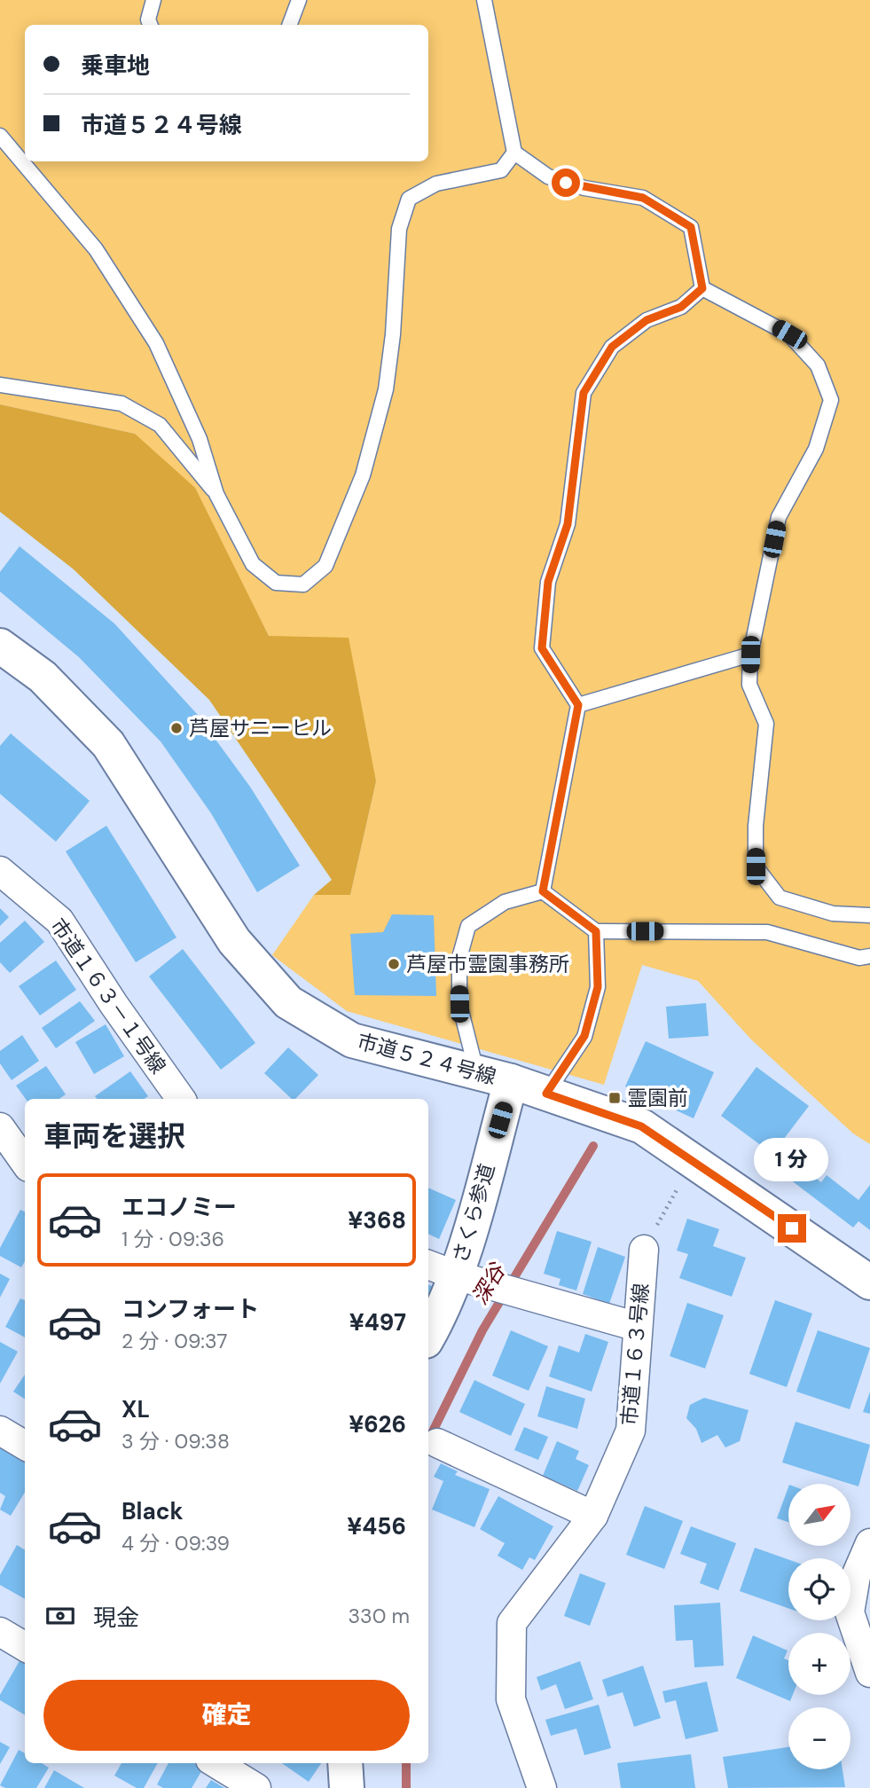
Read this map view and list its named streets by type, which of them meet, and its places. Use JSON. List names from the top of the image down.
{
  "streets": {
    "street": [
      "市道１６３－１号線",
      "市道５２４号線",
      "さくら参道",
      "市道１６３号線"
    ]
  },
  "crossings": [
    ["市道５２４号線", "さくら参道"]
  ],
  "water": ["深谷"],
  "places": {
    "other": ["芦屋サニーヒル", "芦屋市霊園事務所"],
    "transit": ["霊園前"]
  },
  "north": "top right",
  "page": {
    "banner": ["乗車地", "市道５２４号線"],
    "heading": "車両を選択",
    "bubble": "1 分",
    "list": [
      {
        "name": "エコノミー",
        "note": "1 分 · 09:36",
        "value": "¥368"
      },
      {
        "name": "コンフォート",
        "note": "2 分 · 09:37",
        "value": "¥497"
      },
      {
        "name": "XL",
        "note": "3 分 · 09:38",
        "value": "¥626"
      },
      {
        "name": "Black",
        "note": "4 分 · 09:39",
        "value": "¥456"
      }
    ],
    "map_buttons": ["+", "−"],
    "pay": ["現金", "330 m"],
    "buttons": "確定"
  }
}
